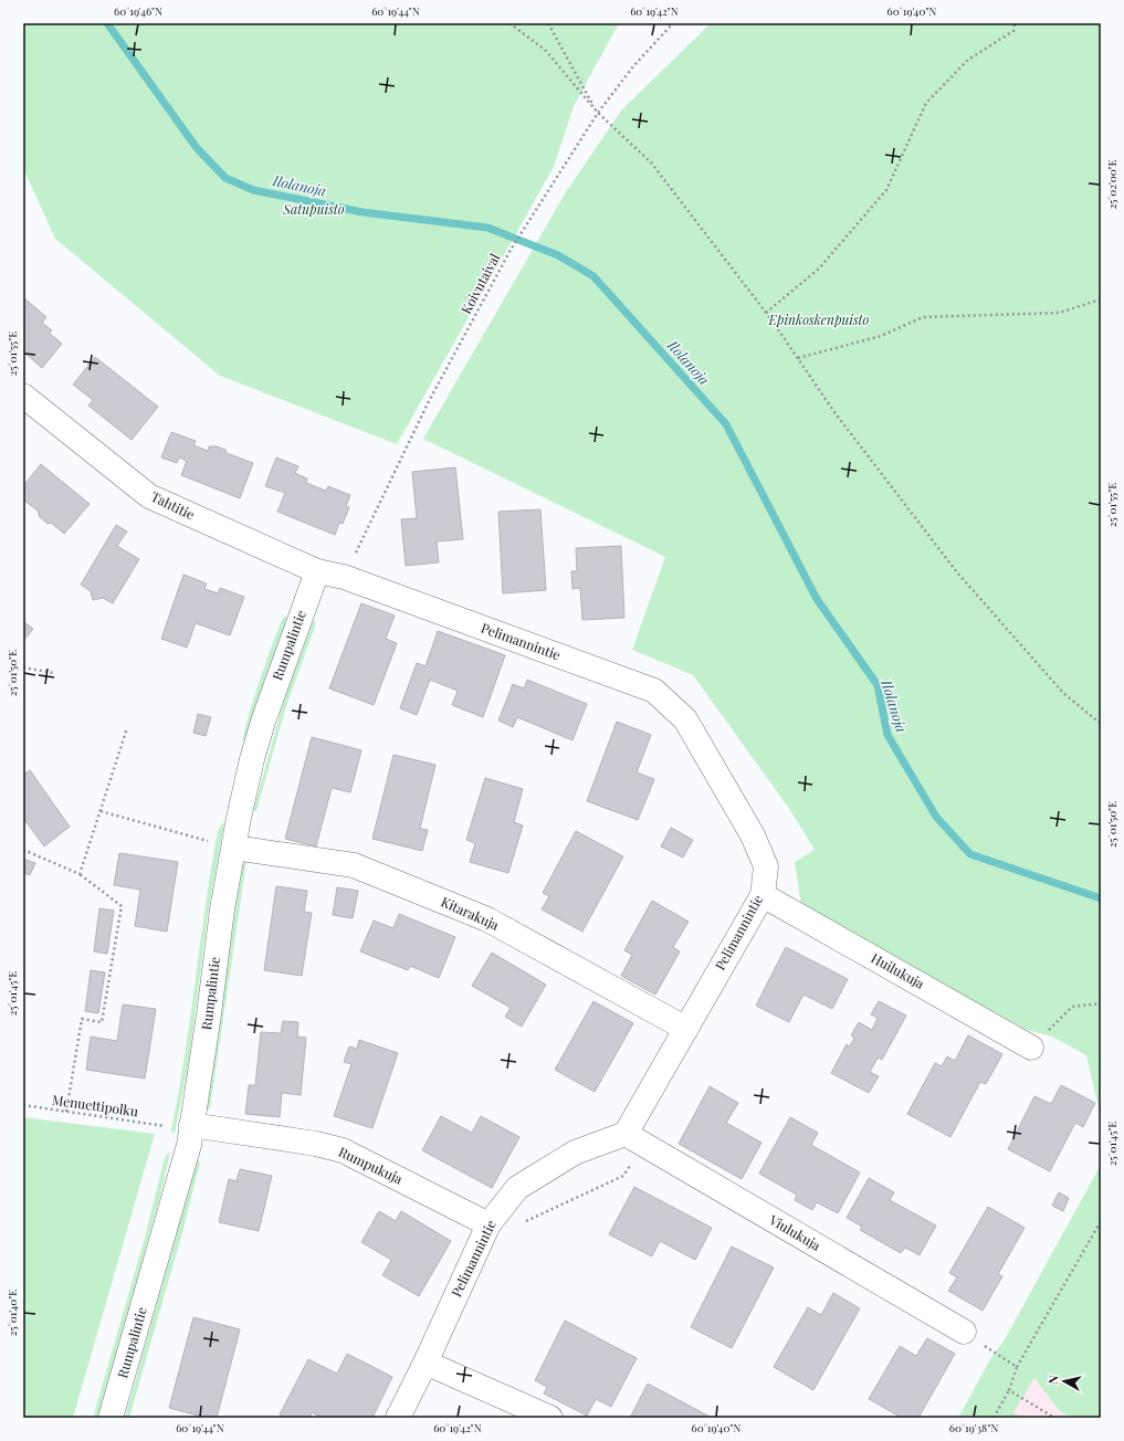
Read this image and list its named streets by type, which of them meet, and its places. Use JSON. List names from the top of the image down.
{
  "streets": {
    "street": [
      "Tahtitie",
      "Pelimannintie",
      "Rumpalintie",
      "Kitarakuja",
      "Huilukuja",
      "Rumpukuja",
      "Viulukuja"
    ],
    "path": ["Koivutaival", "Menuettipolku"]
  },
  "crossings": [
    ["Koivutaival", "Pelimannintie"],
    ["Tahtitie", "Pelimannintie"],
    ["Tahtitie", "Rumpalintie"],
    ["Pelimannintie", "Rumpalintie"],
    ["Pelimannintie", "Kitarakuja"],
    ["Pelimannintie", "Huilukuja"],
    ["Pelimannintie", "Rumpukuja"],
    ["Pelimannintie", "Viulukuja"],
    ["Rumpalintie", "Kitarakuja"],
    ["Rumpalintie", "Rumpukuja"]
  ],
  "water": ["Ilolanoja"],
  "parks": ["Satupuisto", "Epinkoskenpuisto"],
  "north": "left",
  "coordinates": [
    "60°19'46\"N",
    "60°19'44\"N",
    "60°19'42\"N",
    "60°19'40\"N",
    "25°02'00\"E",
    "25°01'55\"E",
    "25°01'50\"E",
    "25°01'45\"E",
    "25°01'40\"E",
    "60°19'38\"N"
  ]
}
